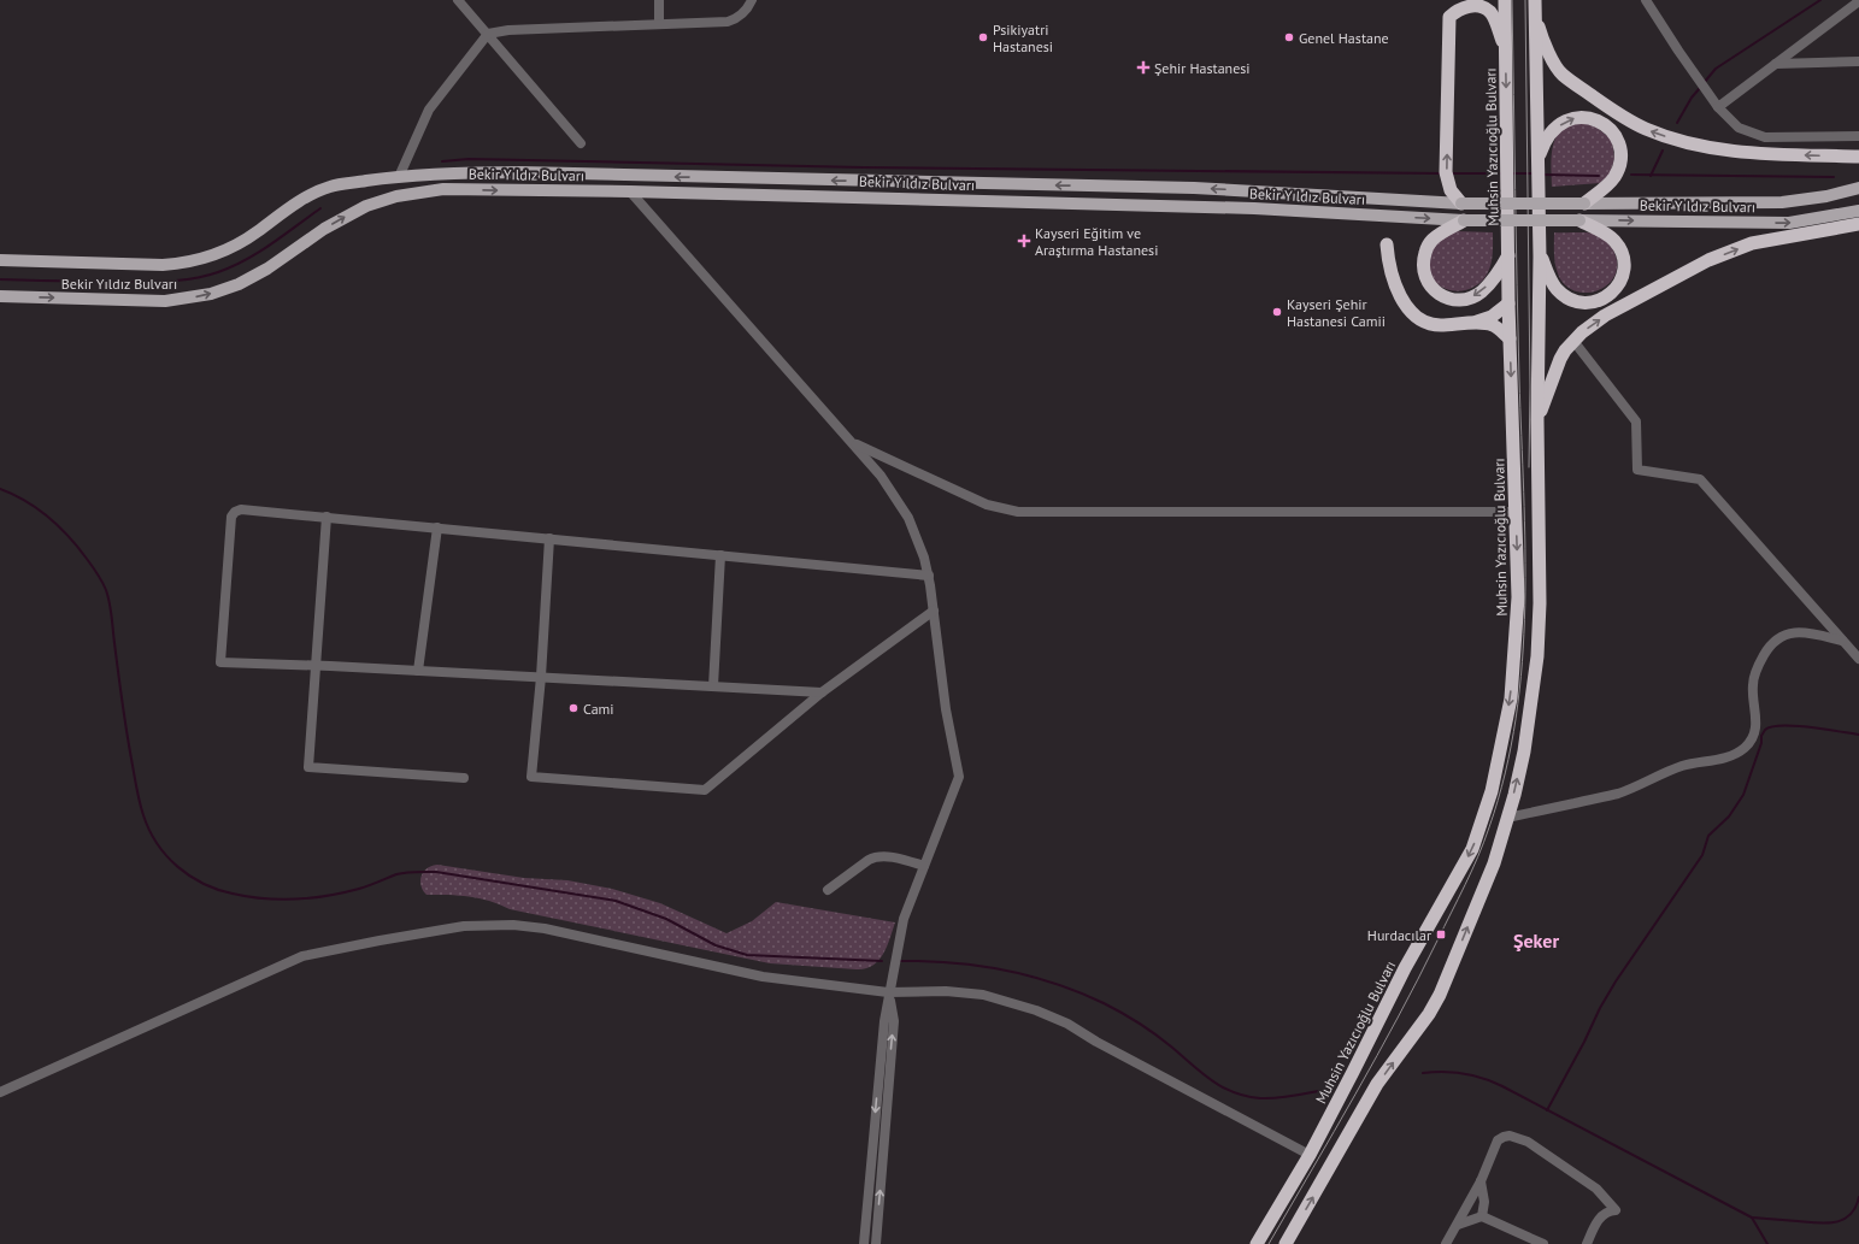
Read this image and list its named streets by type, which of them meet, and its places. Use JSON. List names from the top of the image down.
{
  "streets": {
    "highway": ["Muhsin Yazıcıoğlu Bulvarı"],
    "main road": ["Bekir Yıldız Bulvarı"]
  },
  "districts": ["Şeker"],
  "places": {
    "other": [
      "Psikiyatri Hastanesi",
      "Genel Hastane",
      "Kayseri Şehir Hastanesi Camii",
      "Cami"
    ],
    "health": ["Şehir Hastanesi", "Kayseri Eğitim ve Araştırma Hastanesi"],
    "transit": ["Hurdacılar"]
  }
}
